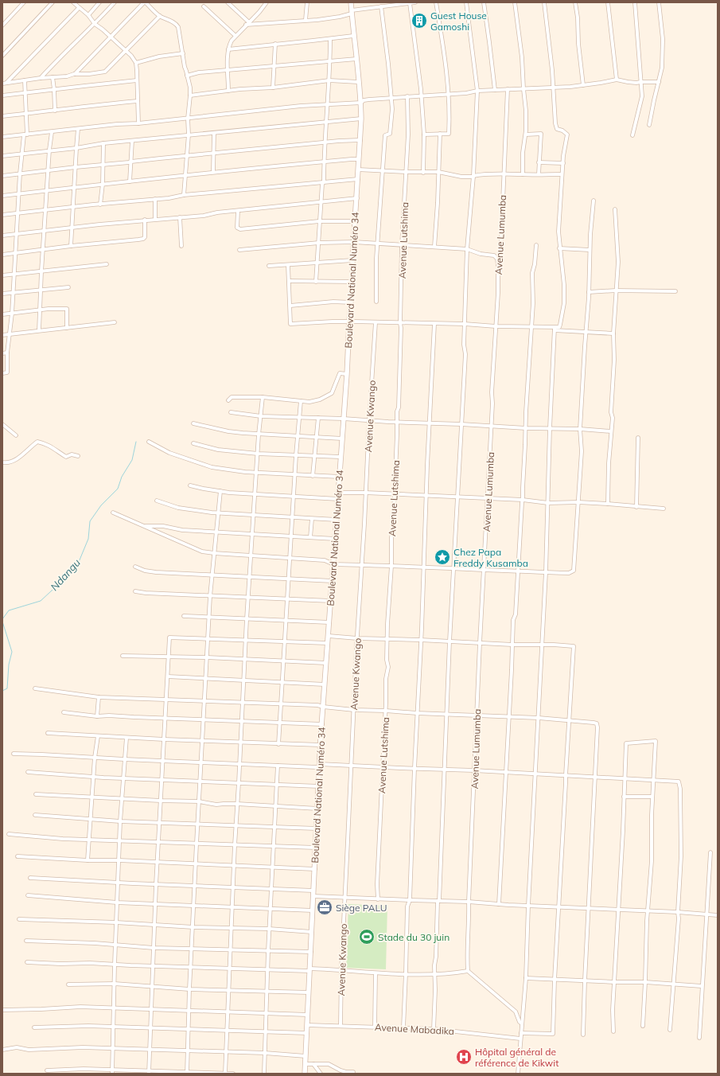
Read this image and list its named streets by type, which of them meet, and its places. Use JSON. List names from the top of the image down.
{
  "streets": {
    "main road": ["Boulevard National Numéro 34"],
    "street": [
      "Avenue Lumumba",
      "Avenue Lutshima",
      "Avenue Kwango",
      "Avenue Mabadika"
    ]
  },
  "crossings": [
    ["Boulevard National Numéro 34", "Avenue Mabadika"],
    ["Avenue Kwango", "Avenue Mabadika"]
  ],
  "water": ["Ndangu"],
  "places": {
    "building": ["Guest House Gamoshi"],
    "place": ["Chez Papa Freddy Kusamba"],
    "office": ["Siège PALU"],
    "sports": ["Stade du 30 juin"],
    "hospital": ["Hôpital général de référence de Kikwit"]
  }
}
